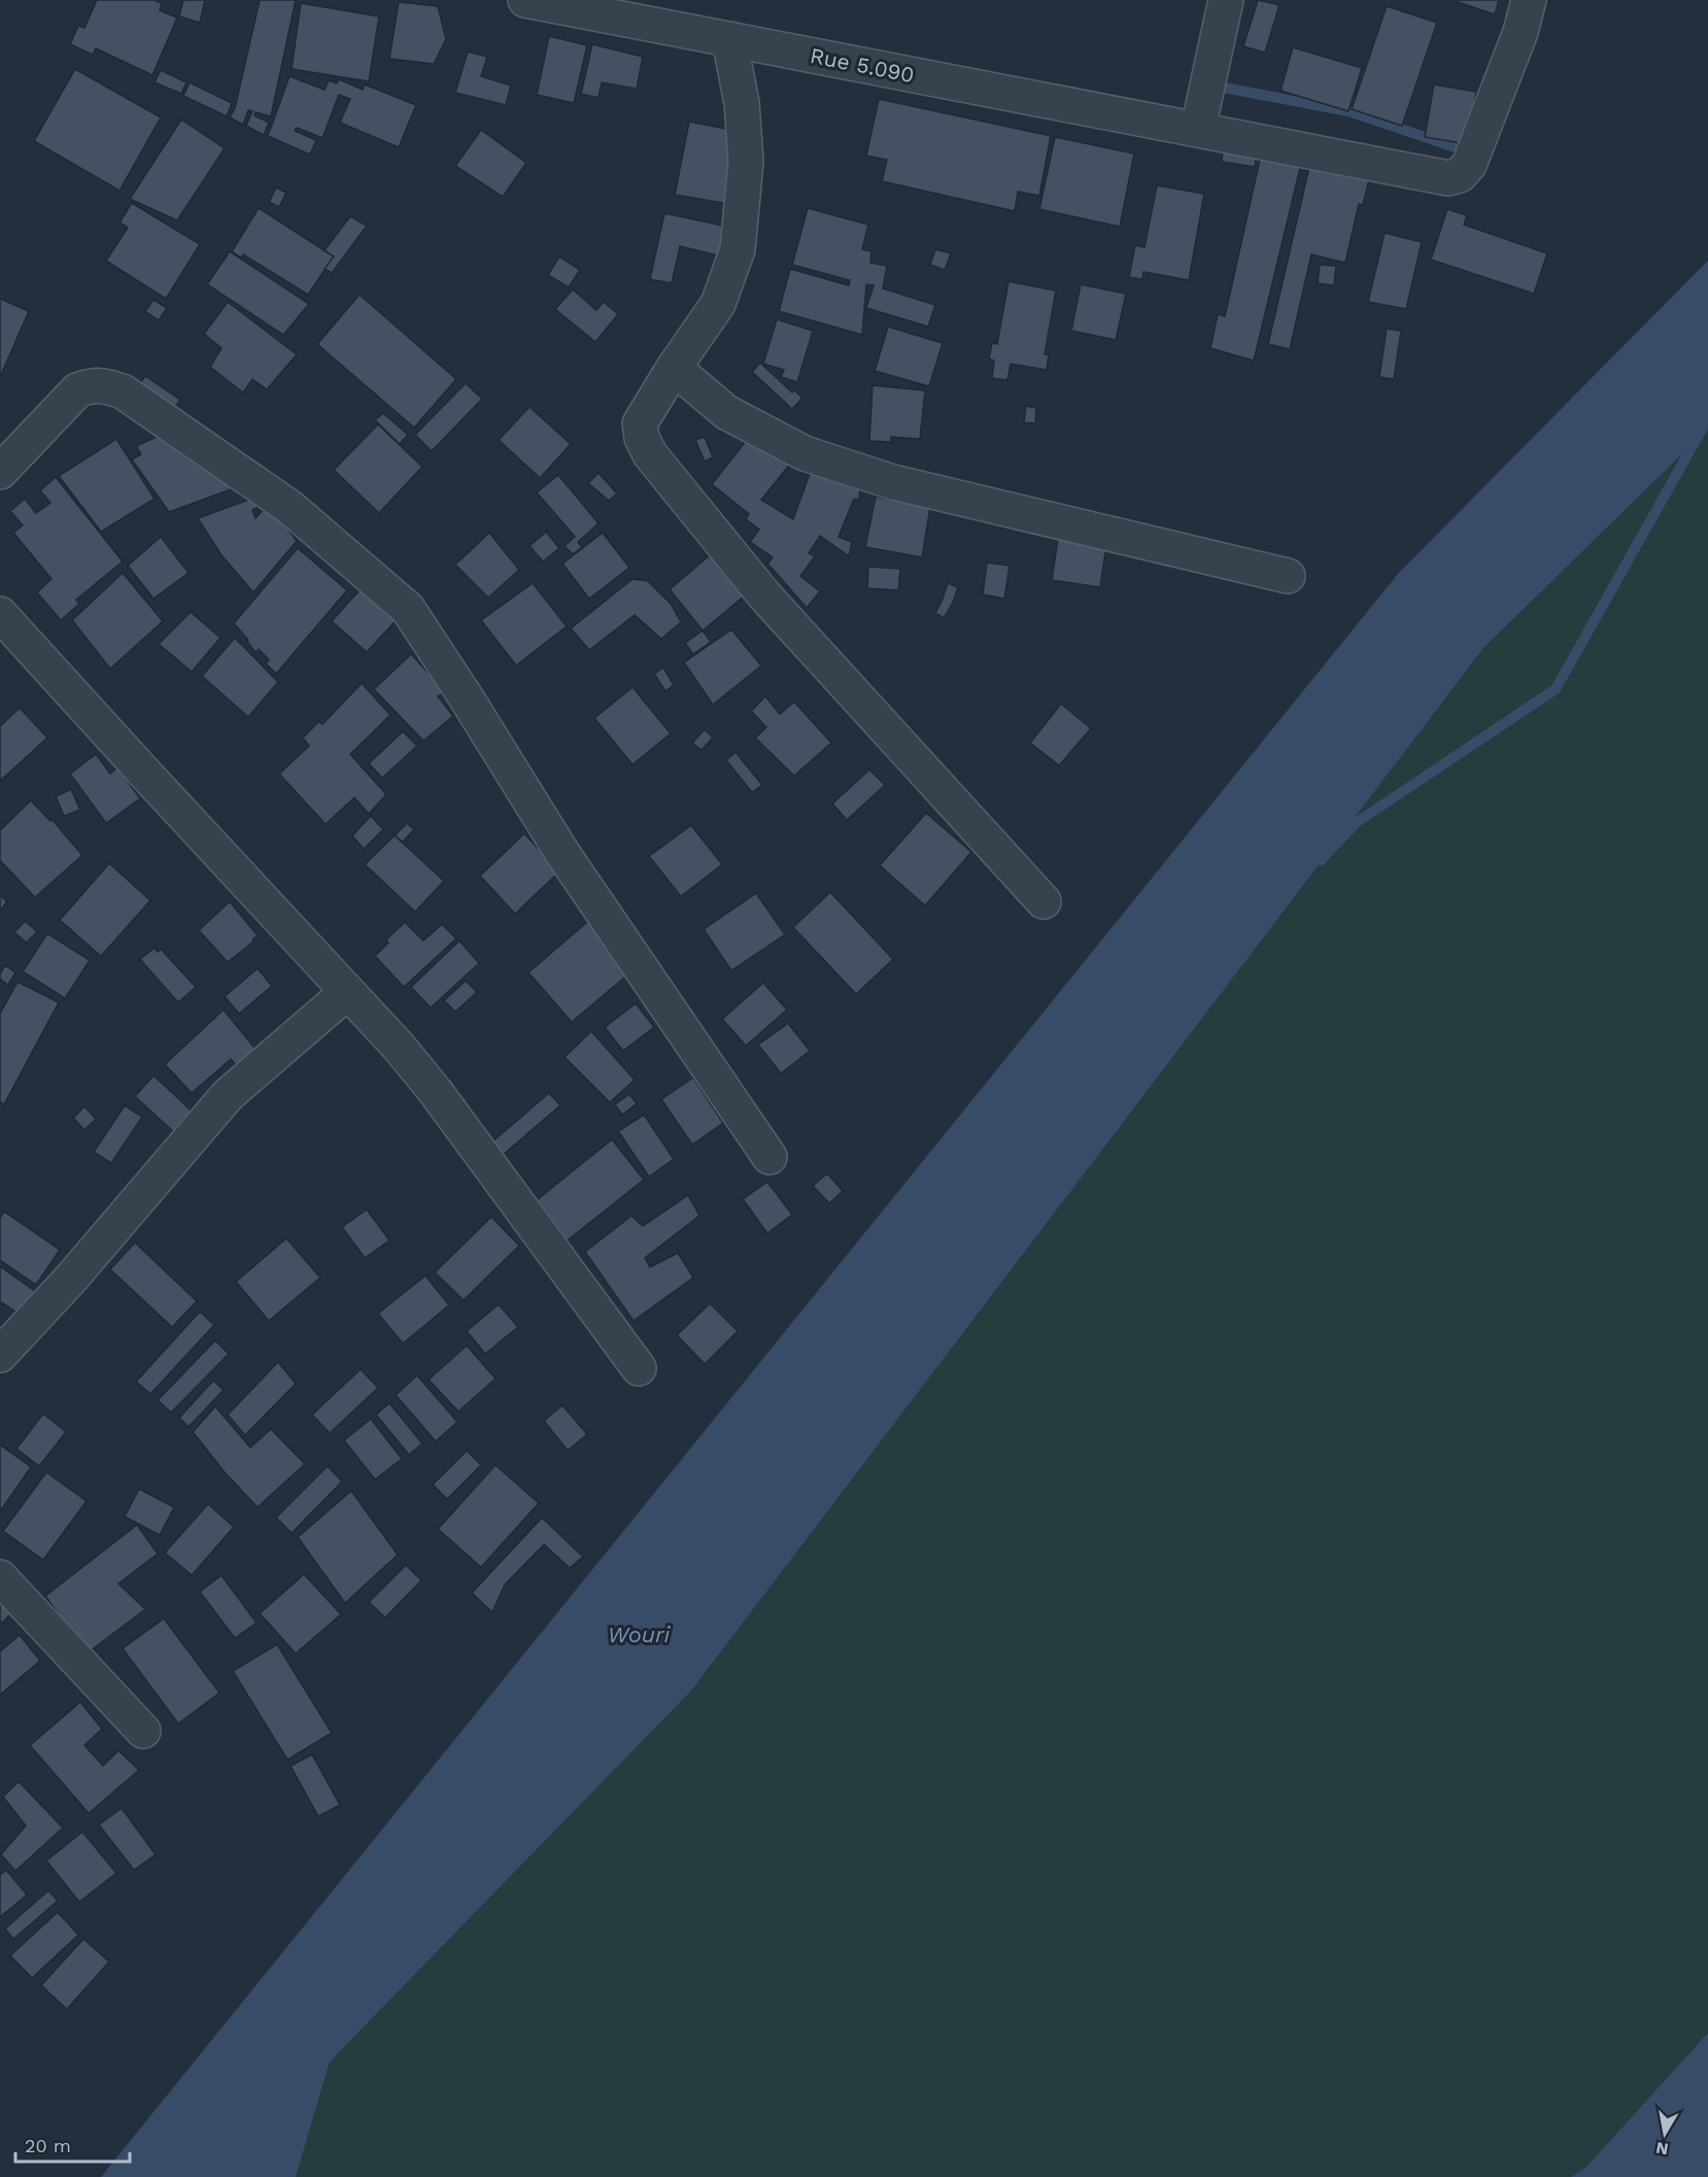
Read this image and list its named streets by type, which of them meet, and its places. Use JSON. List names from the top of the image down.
{
  "streets": {
    "street": ["Rue 5.090"]
  },
  "water": ["Wouri"],
  "scale_bar": "20 m",
  "north": "bottom"
}
